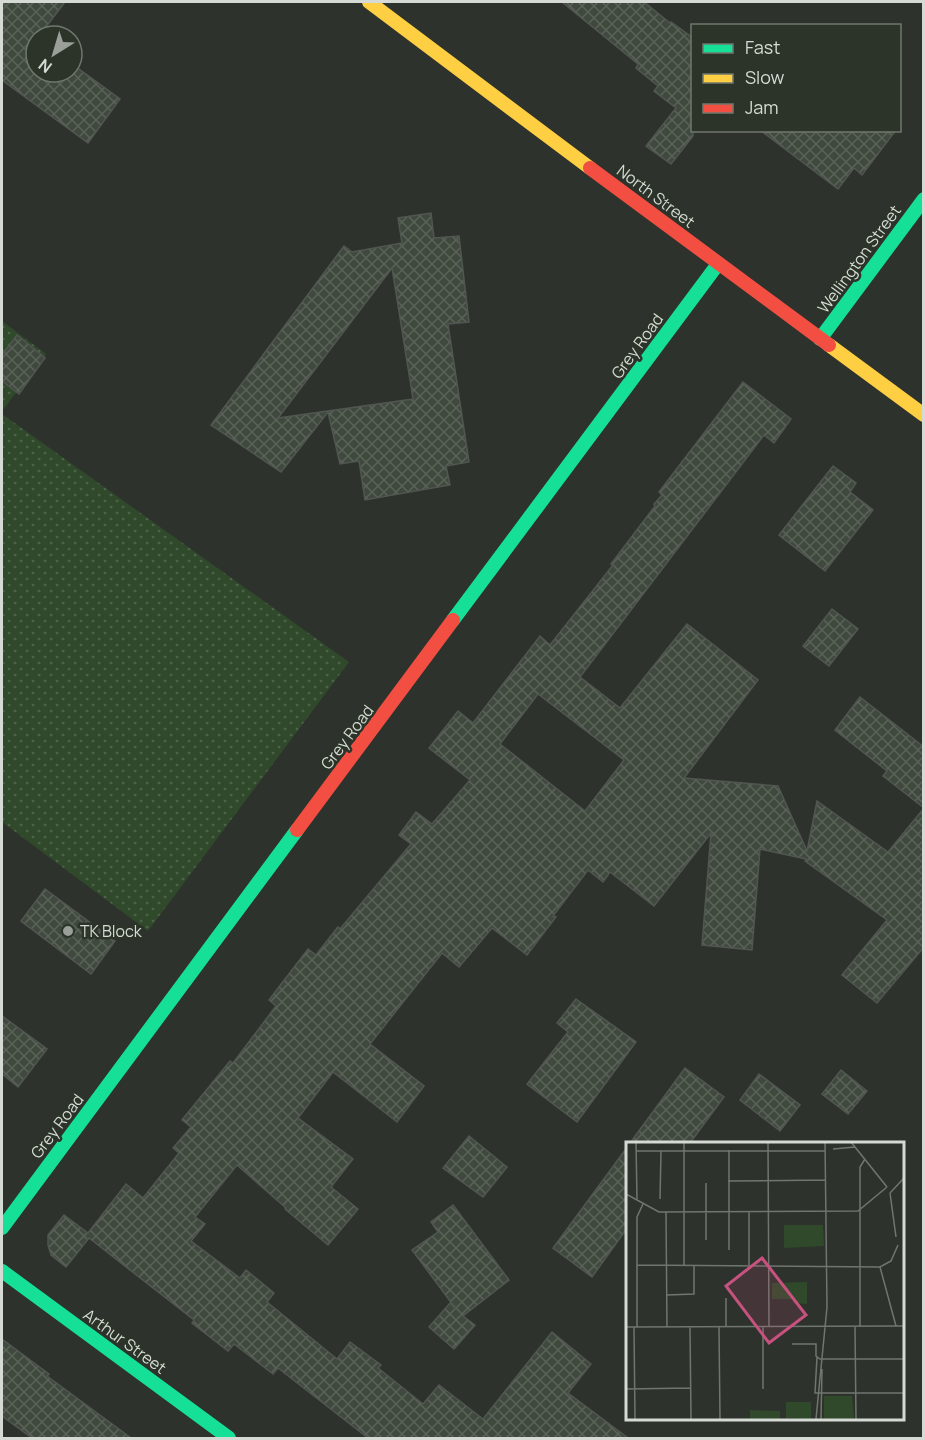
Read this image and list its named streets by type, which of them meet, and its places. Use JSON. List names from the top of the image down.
{
  "streets": {
    "street": [
      "North Street",
      "Wellington Street",
      "Grey Road",
      "Arthur Street"
    ]
  },
  "crossings": [
    ["North Street", "Wellington Street"],
    ["North Street", "Grey Road"]
  ],
  "places": ["TK Block"],
  "legend": ["Fast", "Slow", "Jam"],
  "north": "bottom left"
}
